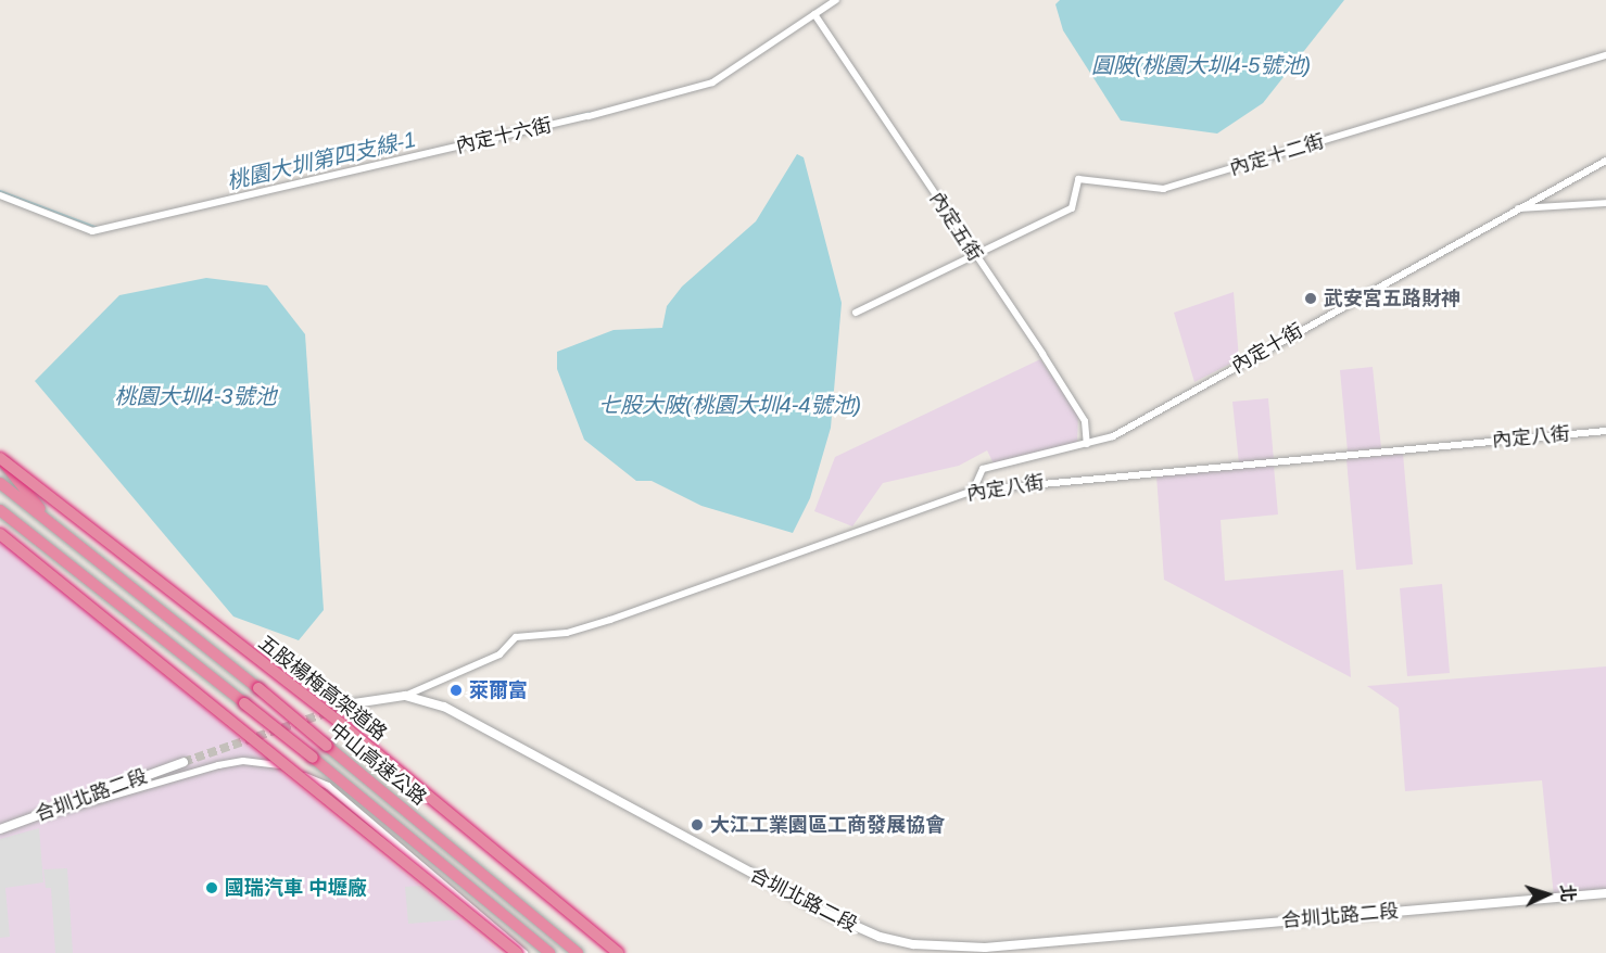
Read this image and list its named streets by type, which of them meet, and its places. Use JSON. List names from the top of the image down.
{
  "streets": {
    "highway": ["五股楊梅高架道路", "中山高速公路"],
    "street": [
      "內定十六街",
      "內定十二街",
      "內定五街",
      "內定十街",
      "內定八街",
      "合圳北路二段"
    ]
  },
  "crossings": [
    ["內定十六街", "內定五街"],
    ["內定十二街", "內定五街"],
    ["內定五街", "內定十街"],
    ["內定十街", "內定八街"],
    ["內定八街", "合圳北路二段"]
  ],
  "water": [
    "圓陂(桃園大圳4-5號池)",
    "桃園大圳第四支線-1",
    "桃園大圳4-3號池",
    "七股大陂(桃園大圳4-4號池)"
  ],
  "places": [
    "武安宮五路財神",
    "萊爾富",
    "大江工業園區工商發展協會",
    "國瑞汽車 中壢廠"
  ],
  "north": "right"
}
